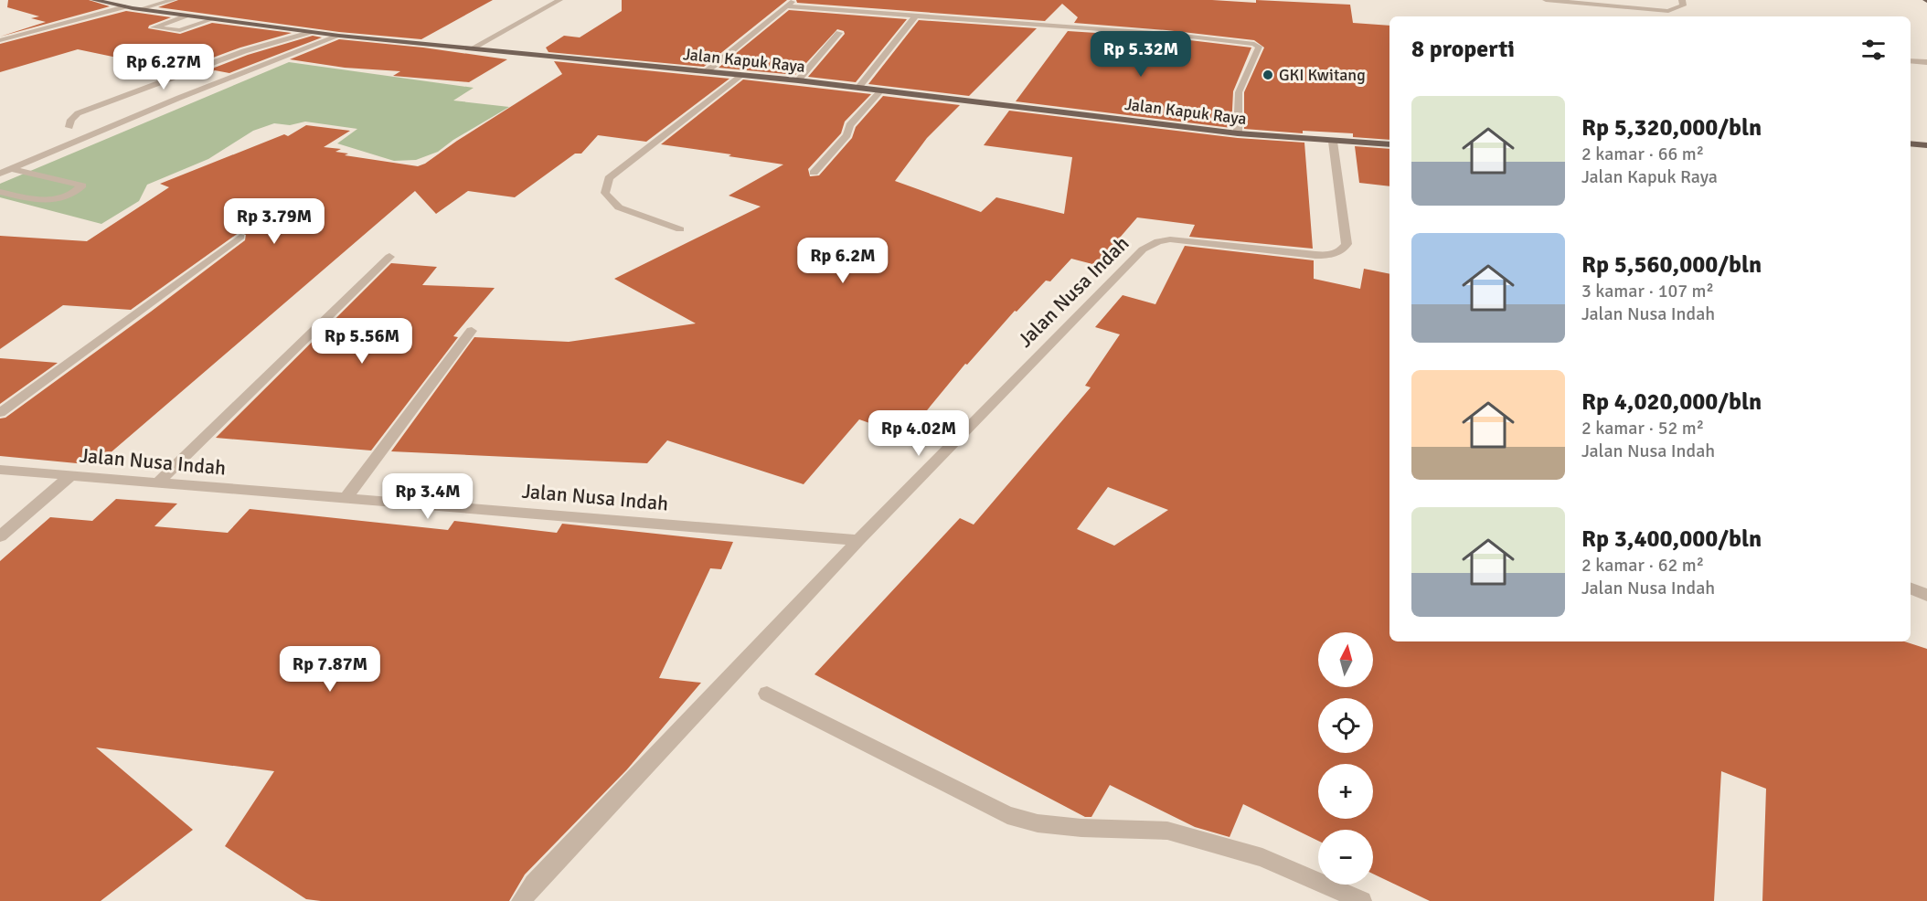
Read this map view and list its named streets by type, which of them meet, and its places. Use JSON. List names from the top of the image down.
{
  "streets": {
    "main road": ["Jalan Kapuk Raya"],
    "street": ["Jalan Nusa Indah"]
  },
  "crossings": [
    ["Jalan Kapuk Raya", "Jalan Nusa Indah"]
  ],
  "places": ["GKI Kwitang"],
  "north": "top",
  "page": {
    "heading": "8 properti",
    "price": [
      "Rp 5.32M",
      "Rp 6.27M",
      "Rp 3.79M",
      "Rp 6.2M",
      "Rp 5.56M",
      "Rp 4.02M",
      "Rp 3.4M",
      "Rp 7.87M"
    ],
    "list": [
      {
        "name": "Rp 5,320,000/bln",
        "note": "2 kamar · 66 m² · Jalan Kapuk Raya"
      },
      {
        "name": "Rp 5,560,000/bln",
        "note": "3 kamar · 107 m² · Jalan Nusa Indah"
      },
      {
        "name": "Rp 4,020,000/bln",
        "note": "2 kamar · 52 m² · Jalan Nusa Indah"
      },
      {
        "name": "Rp 3,400,000/bln",
        "note": "2 kamar · 62 m² · Jalan Nusa Indah"
      }
    ],
    "map_buttons": ["+", "−"]
  }
}
